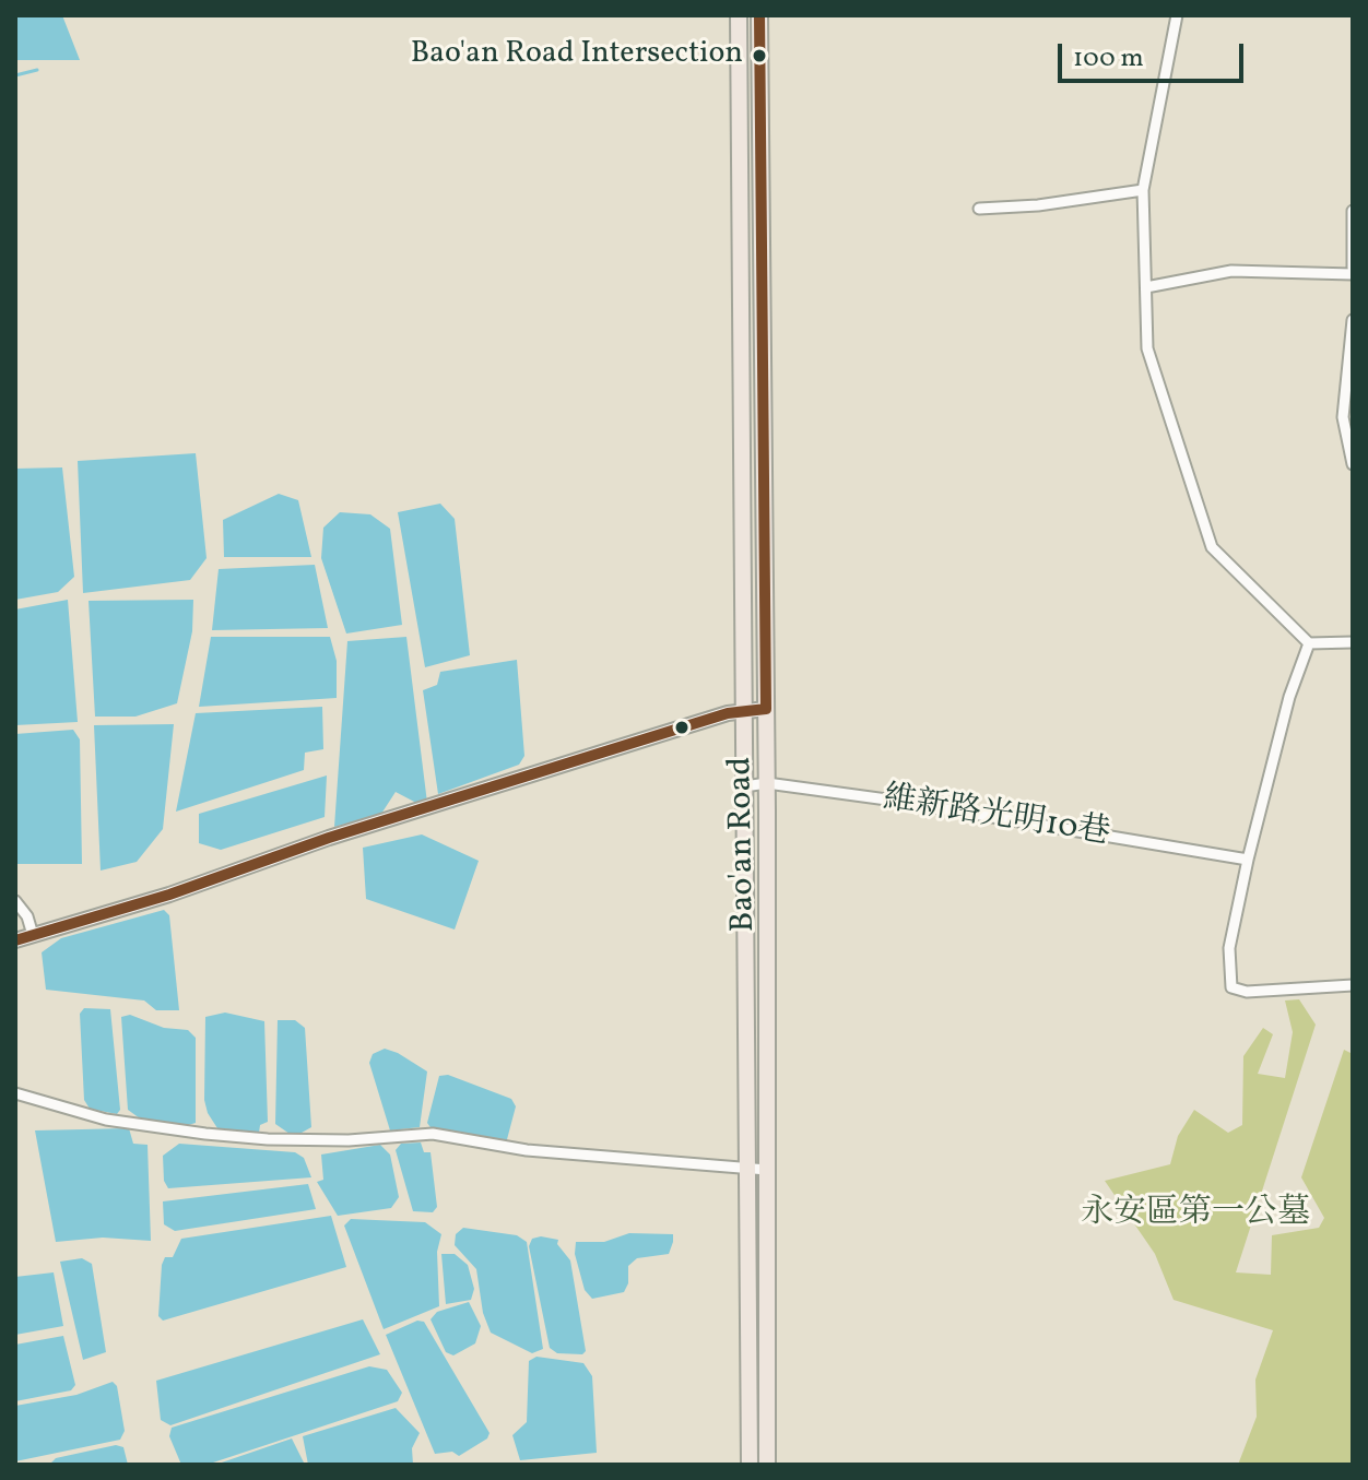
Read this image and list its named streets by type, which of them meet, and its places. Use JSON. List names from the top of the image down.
{
  "streets": {
    "main road": ["Bao'an Road"],
    "street": ["維新路光明10巷"]
  },
  "crossings": [
    ["維新路光明10巷", "Bao'an Road"]
  ],
  "parks": ["永安區第一公墓"],
  "places": ["Bao'an Road Intersection"],
  "scale_bar": "100 m"
}
